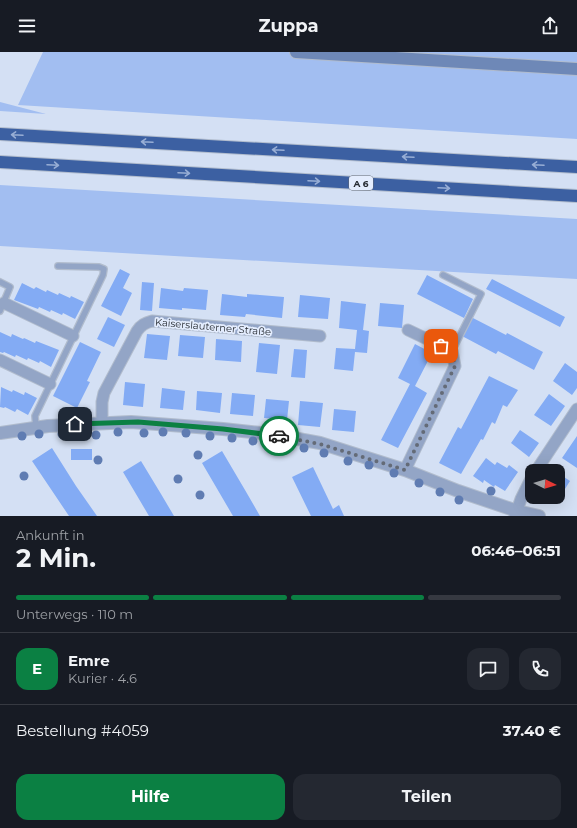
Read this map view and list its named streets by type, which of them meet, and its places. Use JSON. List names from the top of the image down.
{
  "streets": {
    "highway": ["A 6"],
    "street": ["Kaiserslauterner Straße"]
  },
  "north": "right",
  "page": {
    "header": "Zuppa",
    "heading": ["2 Min.", "Ankunft in", "06:46–06:51"],
    "panel": [
      "Emre",
      "Kurier · 4.6",
      "Bestellung #4059",
      "37.40 €"
    ],
    "bar": "Unterwegs · 110 m",
    "round": "E",
    "buttons": ["Hilfe", "Teilen"]
  }
}
